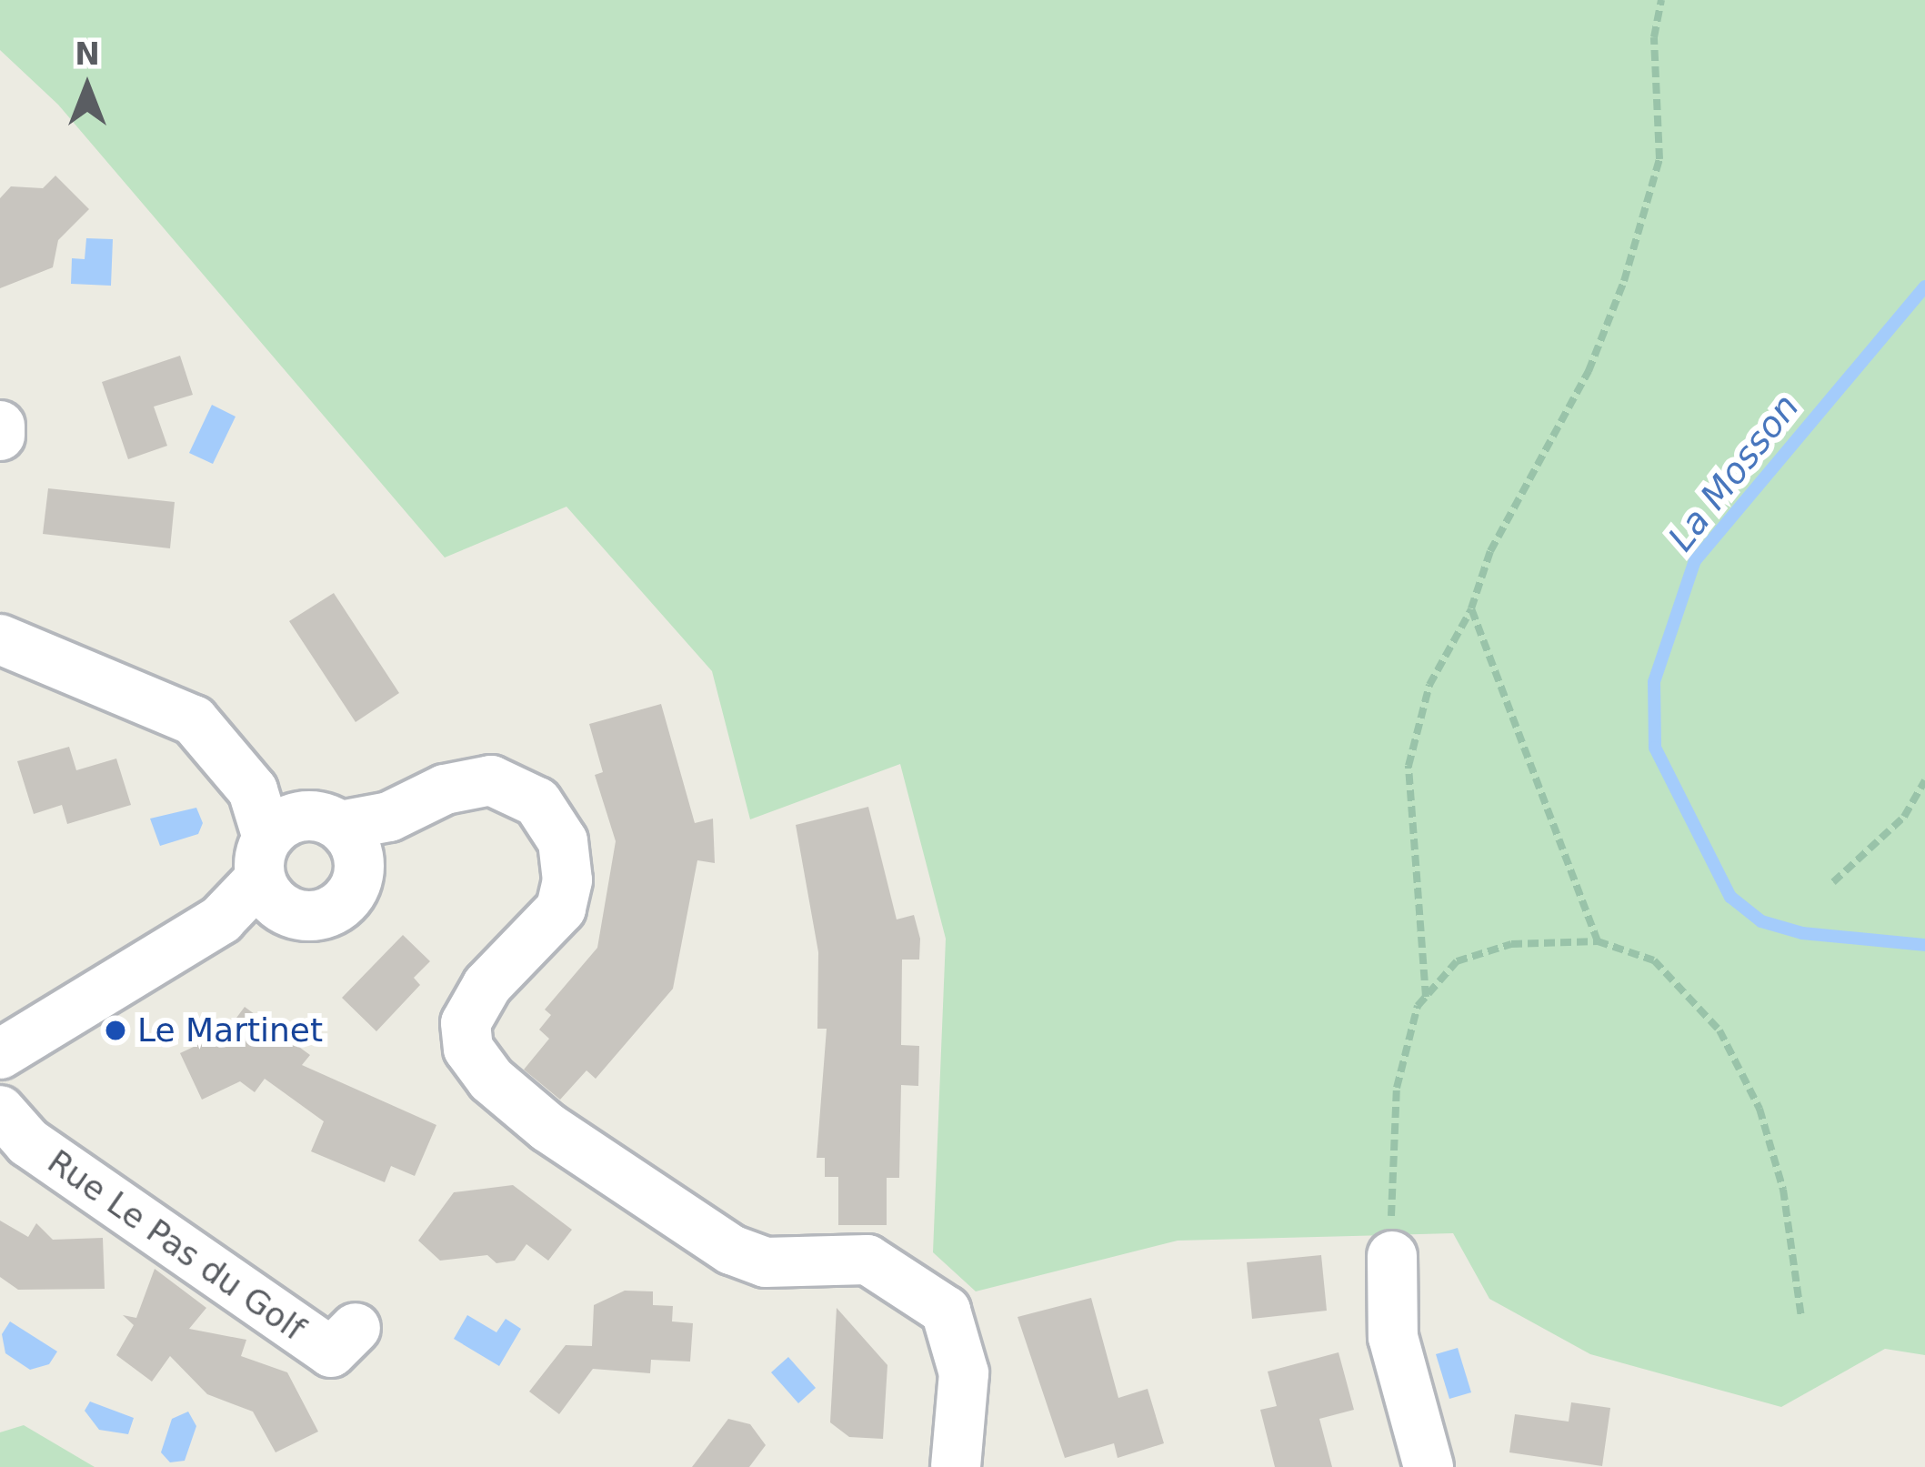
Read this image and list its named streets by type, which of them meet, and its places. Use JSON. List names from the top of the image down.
{
  "streets": {
    "street": ["Rue Le Pas du Golf"]
  },
  "water": ["La Mosson"],
  "places": ["Le Martinet"],
  "north": "top"
}
